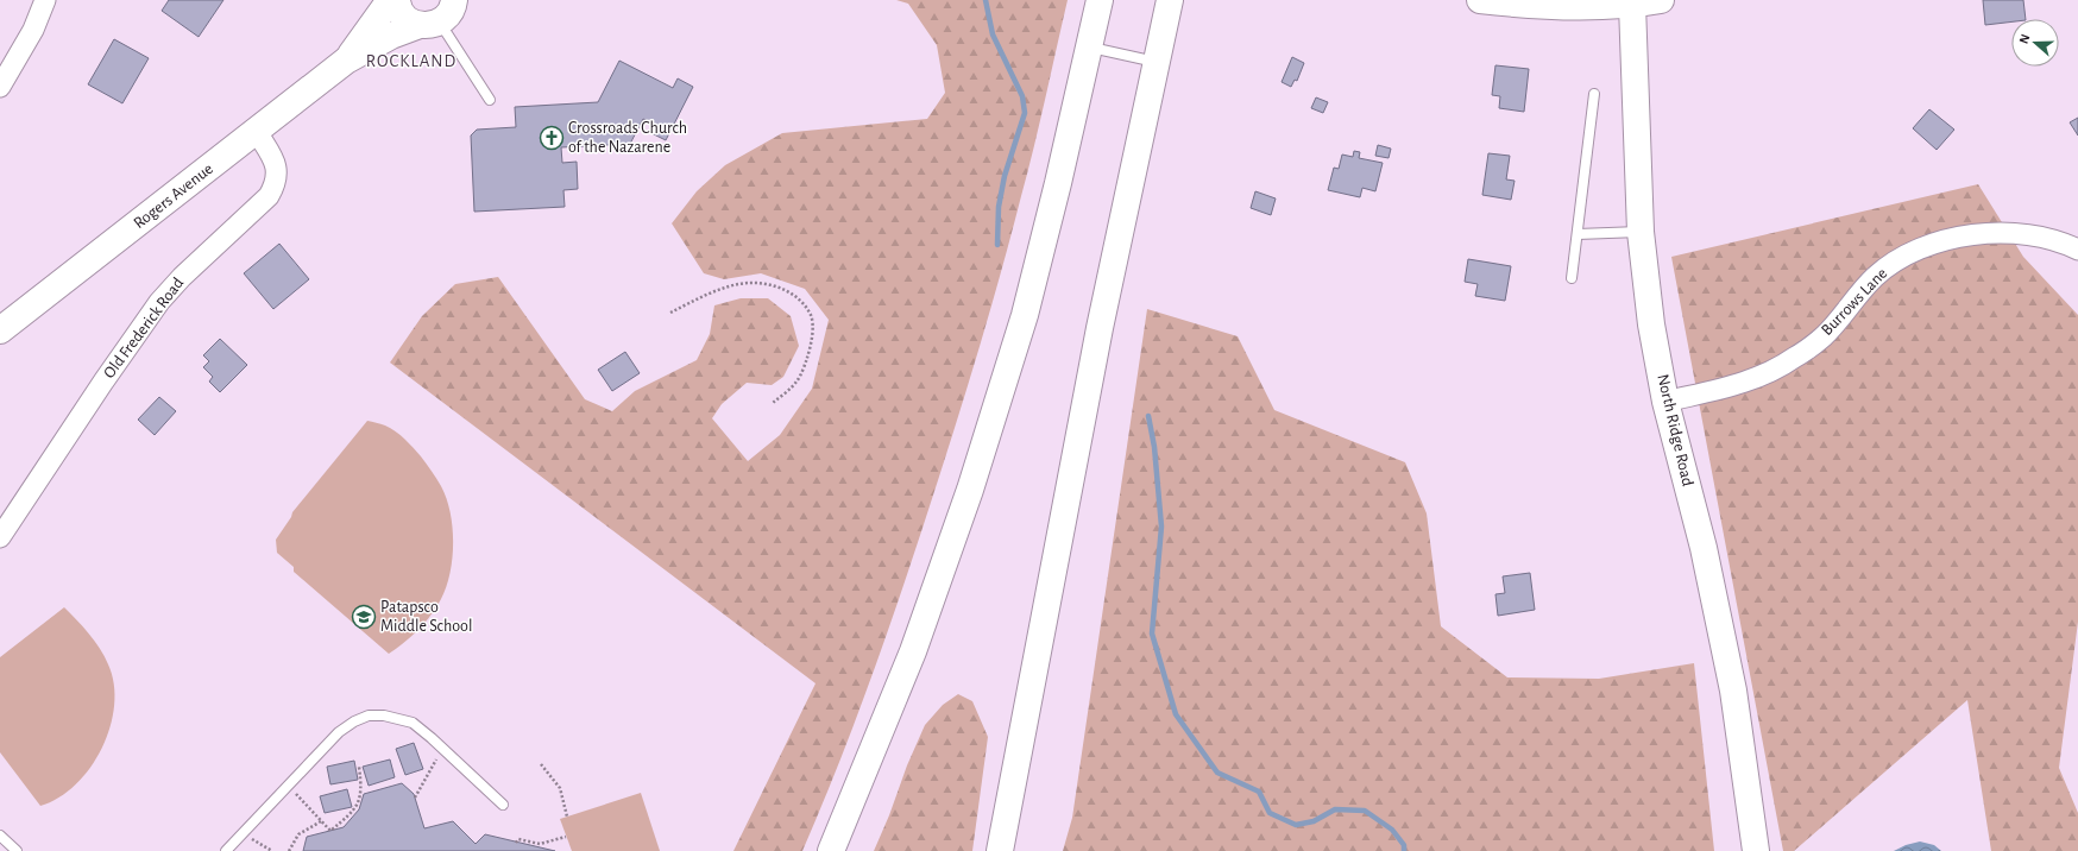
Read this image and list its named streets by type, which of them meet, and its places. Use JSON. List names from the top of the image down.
{
  "streets": {
    "main road": ["Rogers Avenue", "North Ridge Road"],
    "street": ["Burrows Lane", "Old Frederick Road"]
  },
  "crossings": [
    ["Rogers Avenue", "Old Frederick Road"],
    ["Burrows Lane", "North Ridge Road"]
  ],
  "districts": ["ROCKLAND"],
  "places": {
    "church": ["Crossroads Church of the Nazarene"],
    "school or university": ["Patapsco Middle School"]
  },
  "north": "left"
}
